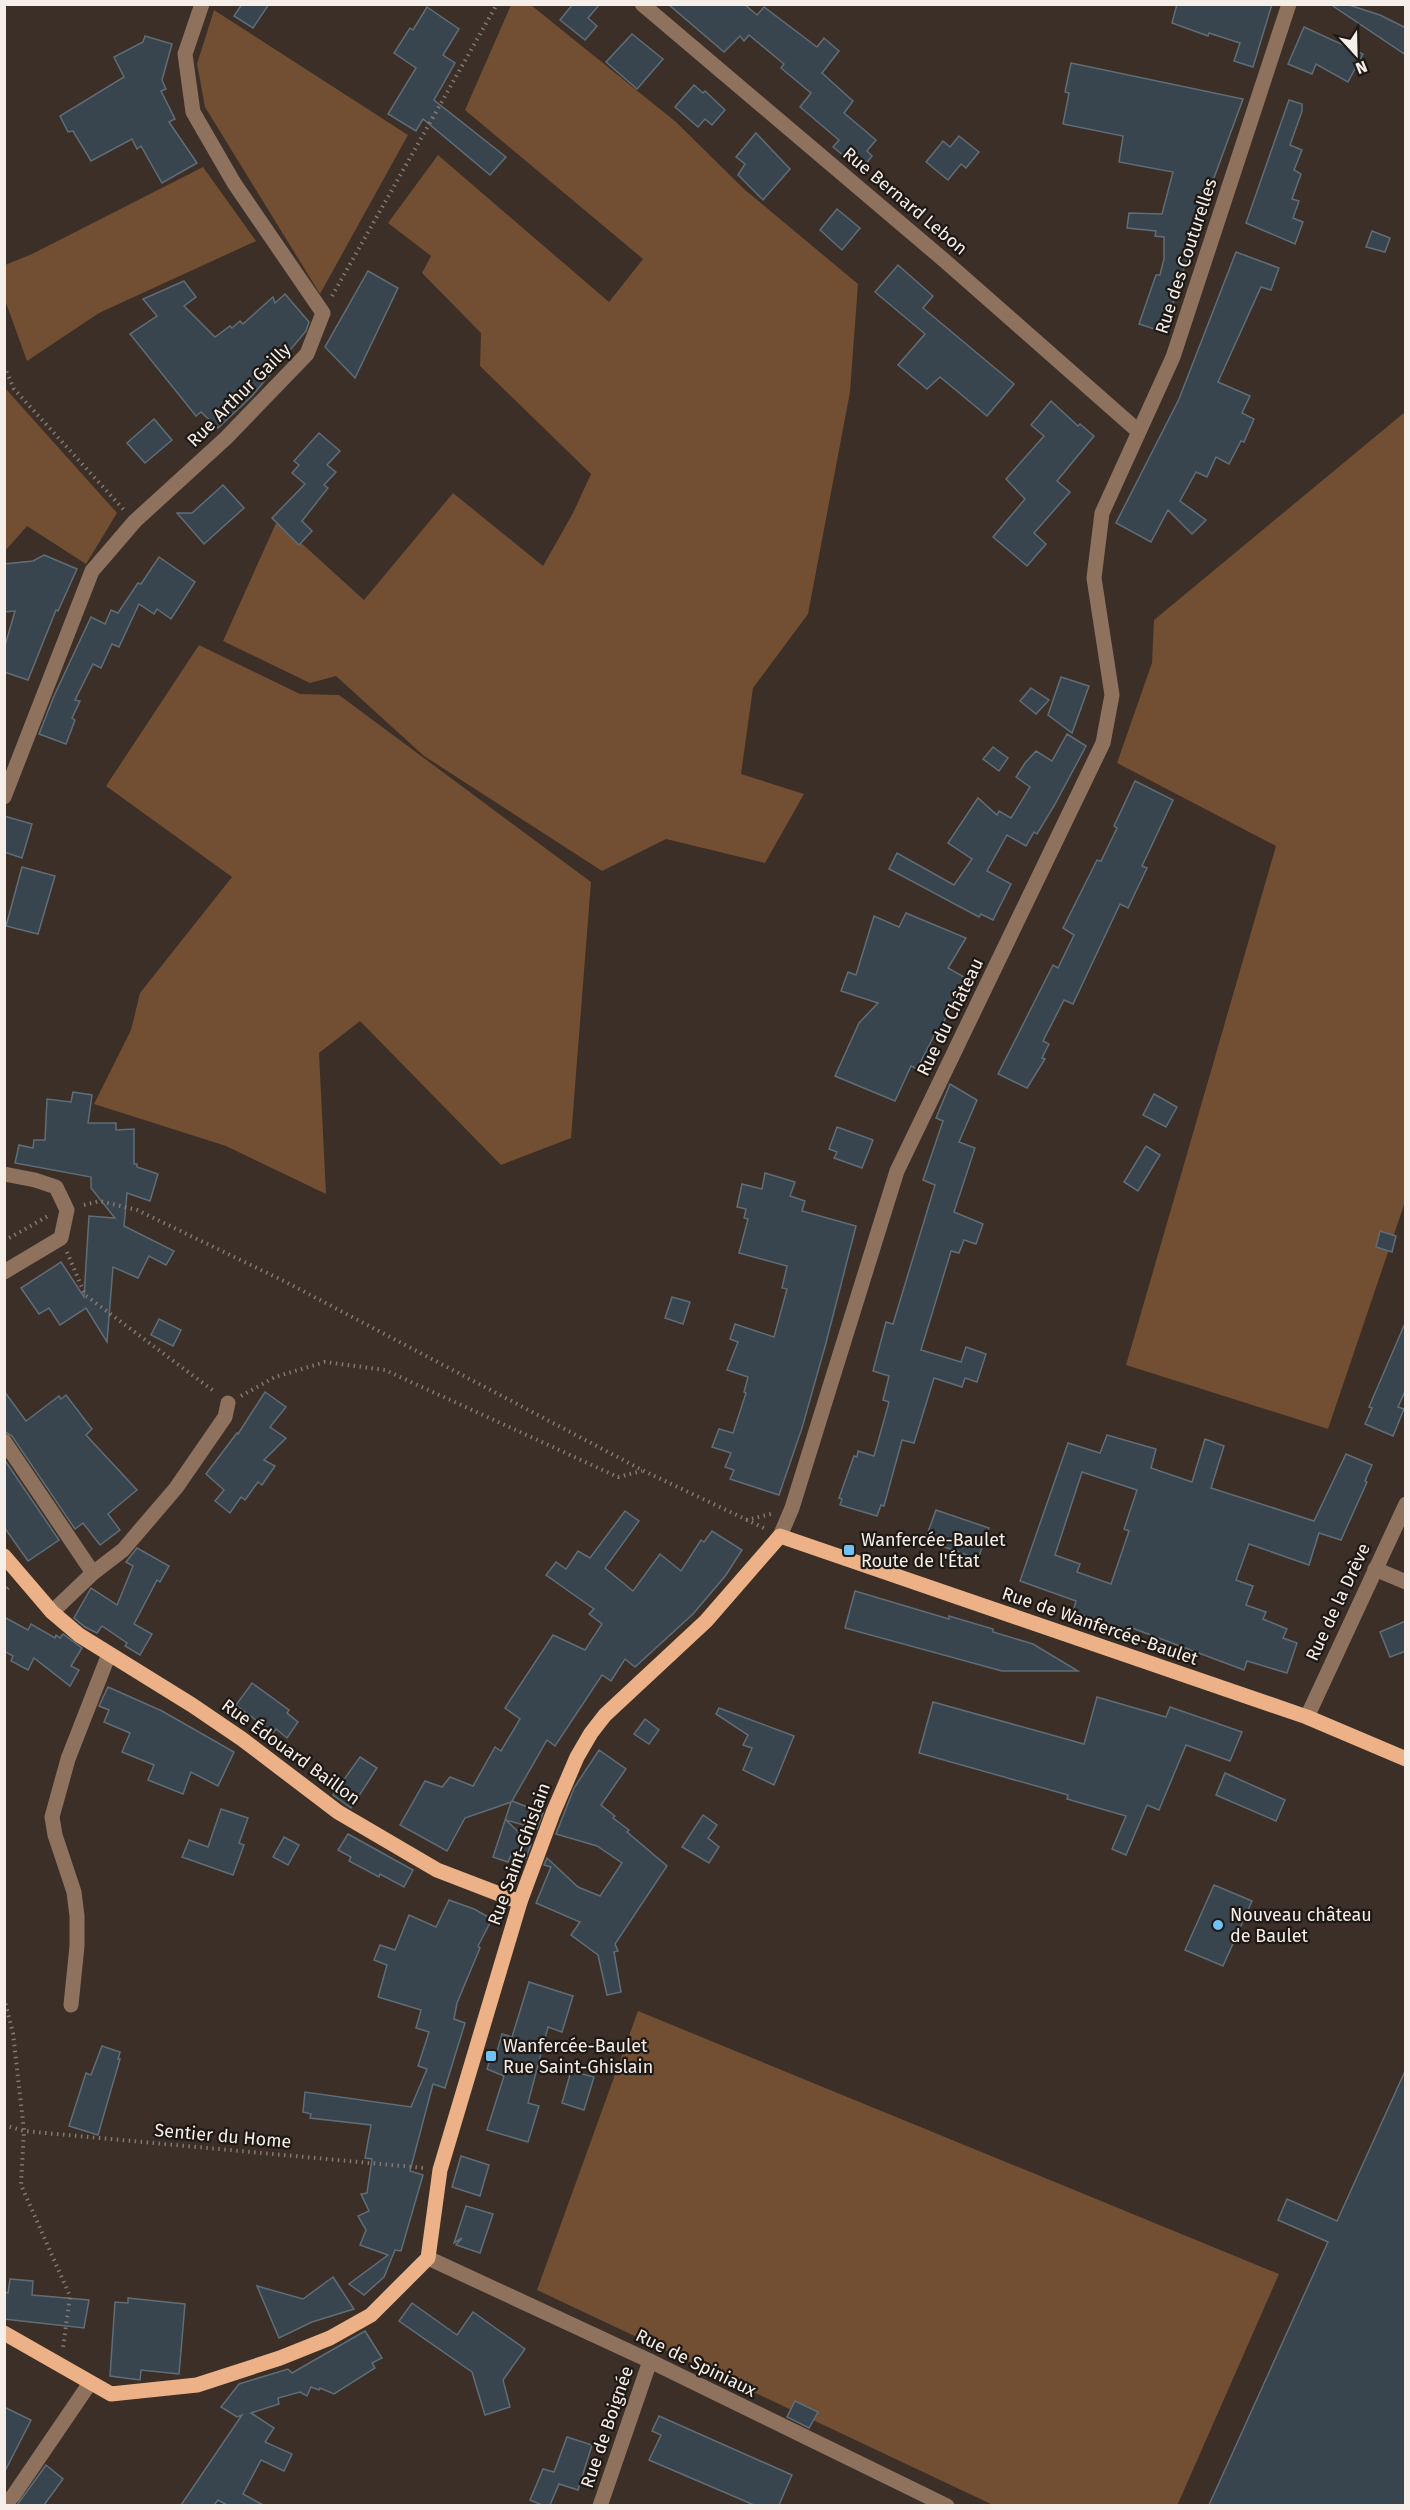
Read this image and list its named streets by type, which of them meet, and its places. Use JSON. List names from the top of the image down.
{
  "streets": {
    "main road": ["Rue de Wanfercée-Baulet", "Rue Édouard Baillon", "Rue Saint-Ghislain"],
    "street": [
      "Rue Bernard Lebon",
      "Rue des Couturelles",
      "Rue Arthur Gailly",
      "Rue du Château",
      "Rue de la Drève",
      "Rue de Spiniaux",
      "Rue de Boignée"
    ],
    "path": ["Sentier du Home"]
  },
  "crossings": [
    ["Rue Bernard Lebon", "Rue des Couturelles"],
    ["Rue des Couturelles", "Rue du Château"],
    ["Rue du Château", "Rue de Wanfercée-Baulet"],
    ["Rue du Château", "Rue Saint-Ghislain"],
    ["Rue de la Drève", "Rue de Wanfercée-Baulet"],
    ["Rue de Wanfercée-Baulet", "Rue Saint-Ghislain"],
    ["Rue Édouard Baillon", "Rue Saint-Ghislain"],
    ["Rue Saint-Ghislain", "Sentier du Home"],
    ["Rue Saint-Ghislain", "Rue de Spiniaux"],
    ["Rue de Spiniaux", "Rue de Boignée"]
  ],
  "places": {
    "transit": ["Wanfercée-Baulet Route de l'État", "Wanfercée-Baulet Rue Saint-Ghislain"],
    "other": ["Nouveau château de Baulet"]
  },
  "north": "bottom"
}
